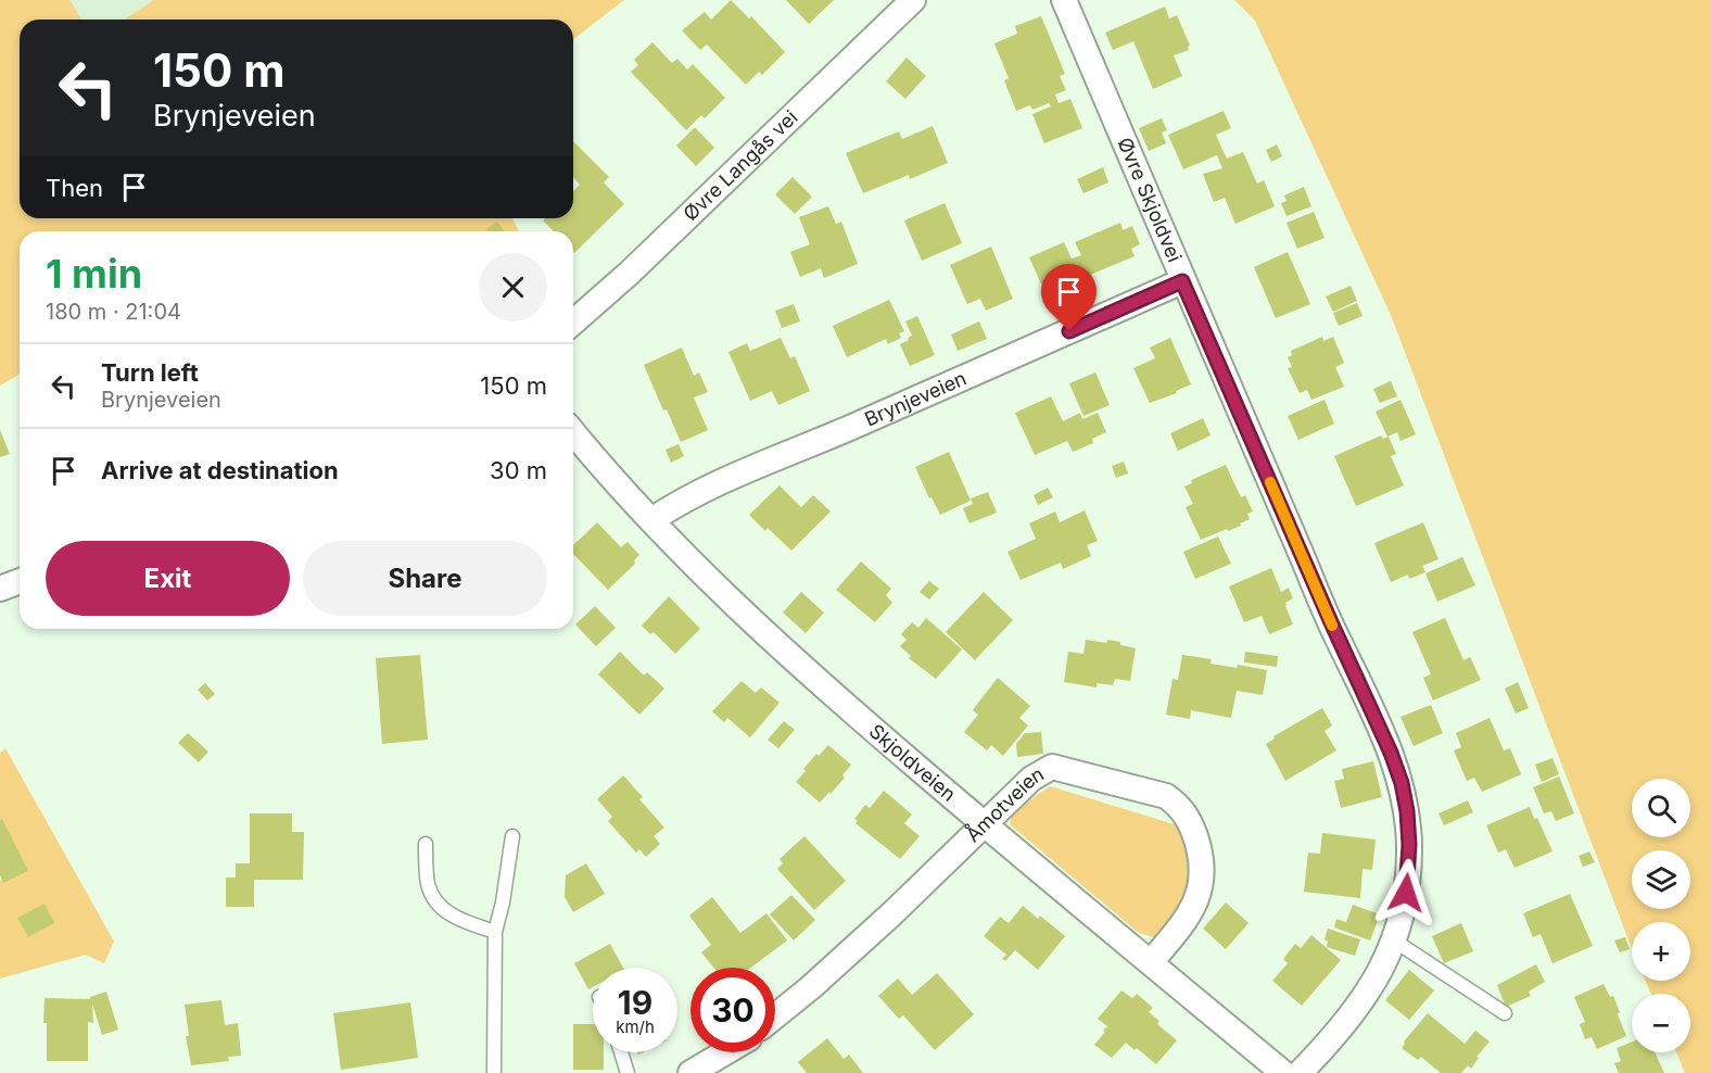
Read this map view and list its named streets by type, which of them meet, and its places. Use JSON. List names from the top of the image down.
{
  "streets": {
    "street": [
      "Øvre Langås vei",
      "Øvre Skjoldvei",
      "Brynjeveien",
      "Skjoldveien",
      "Åmotveien"
    ]
  },
  "crossings": [
    ["Øvre Skjoldvei", "Brynjeveien"],
    ["Brynjeveien", "Skjoldveien"],
    ["Skjoldveien", "Åmotveien"]
  ],
  "page": {
    "turn": ["150 m", "Brynjeveien"],
    "then": "Then",
    "heading": ["1 min", "180 m · 21:04"],
    "list": [
      {
        "name": "Turn left",
        "note": "Brynjeveien",
        "value": "150 m"
      },
      {
        "name": "Arrive at destination",
        "value": "30 m"
      }
    ],
    "buttons": ["Exit", "Share"],
    "map_buttons": ["+", "−"],
    "speed": "19 km/h",
    "limit": "30"
  }
}
